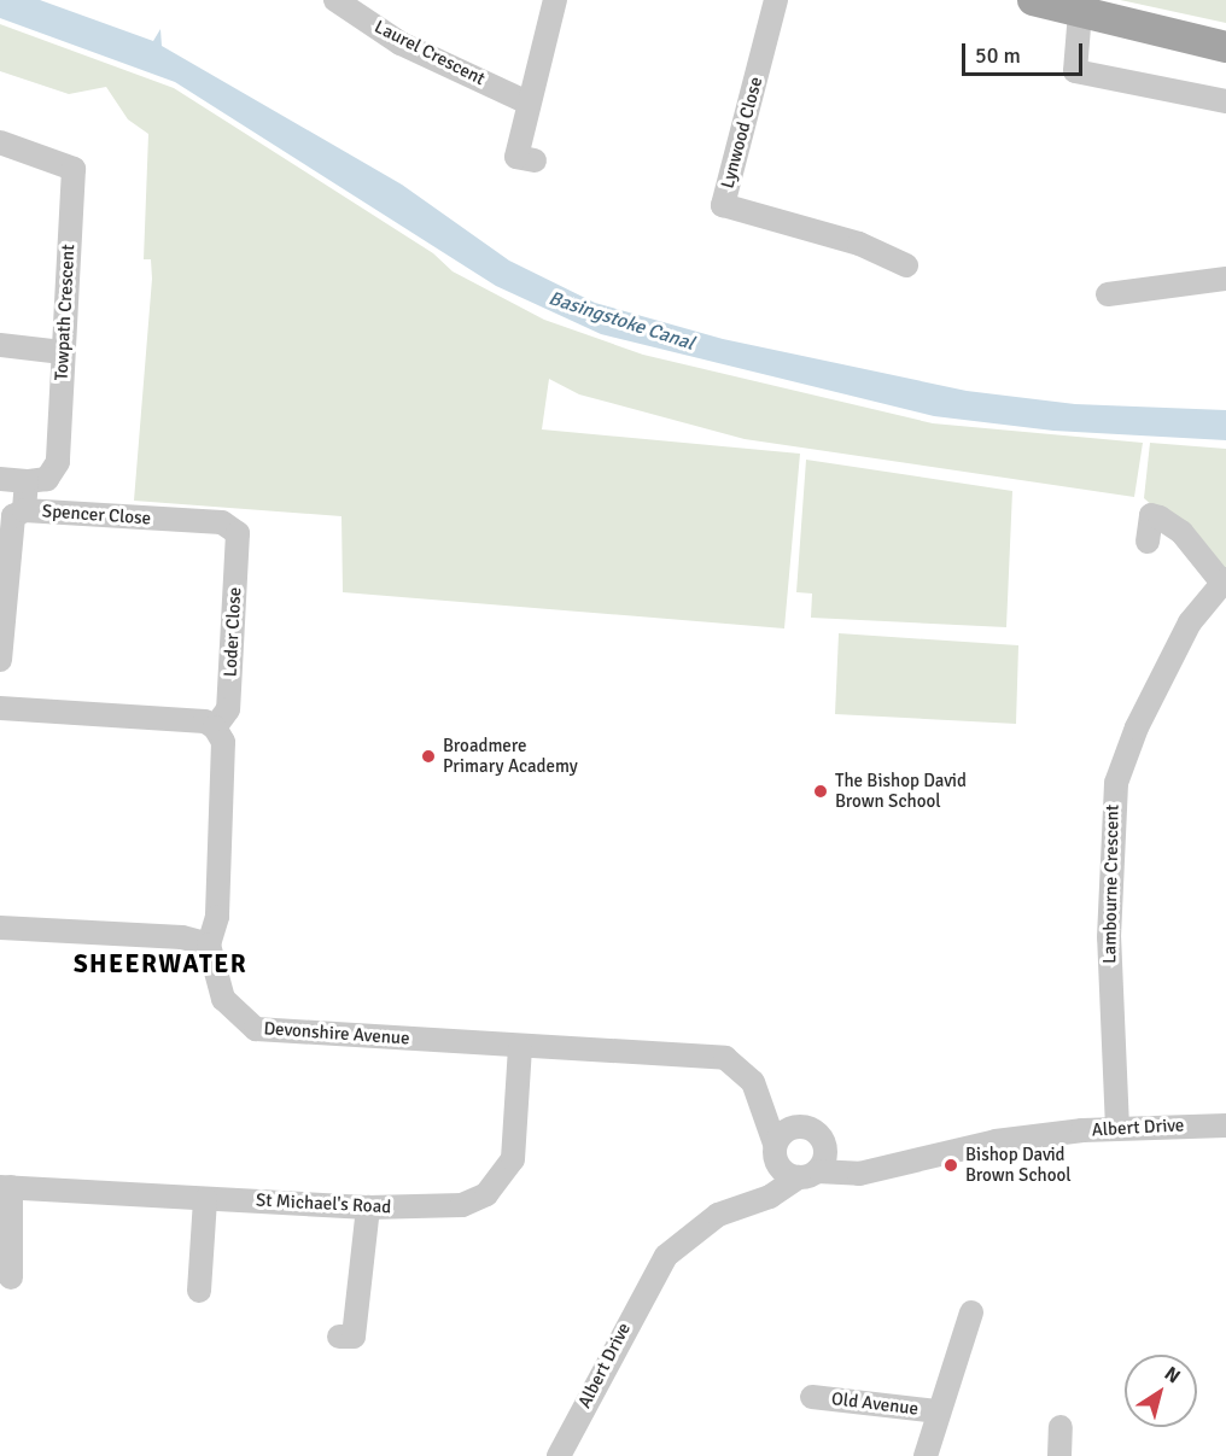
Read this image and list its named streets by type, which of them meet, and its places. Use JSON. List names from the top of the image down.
{
  "streets": {
    "street": [
      "Laurel Crescent",
      "Lynwood Close",
      "Towpath Crescent",
      "Spencer Close",
      "Loder Close",
      "Lambourne Crescent",
      "Devonshire Avenue",
      "Albert Drive",
      "St Michael's Road",
      "Old Avenue"
    ]
  },
  "crossings": [
    ["Spencer Close", "Loder Close"],
    ["Loder Close", "Devonshire Avenue"],
    ["Lambourne Crescent", "Albert Drive"],
    ["Devonshire Avenue", "Albert Drive"],
    ["Devonshire Avenue", "St Michael's Road"]
  ],
  "districts": ["SHEERWATER"],
  "water": ["Basingstoke Canal"],
  "places": ["Broadmere Primary Academy", "The Bishop David Brown School", "Bishop David Brown School"],
  "scale_bar": "50 m",
  "north": "top right"
}
